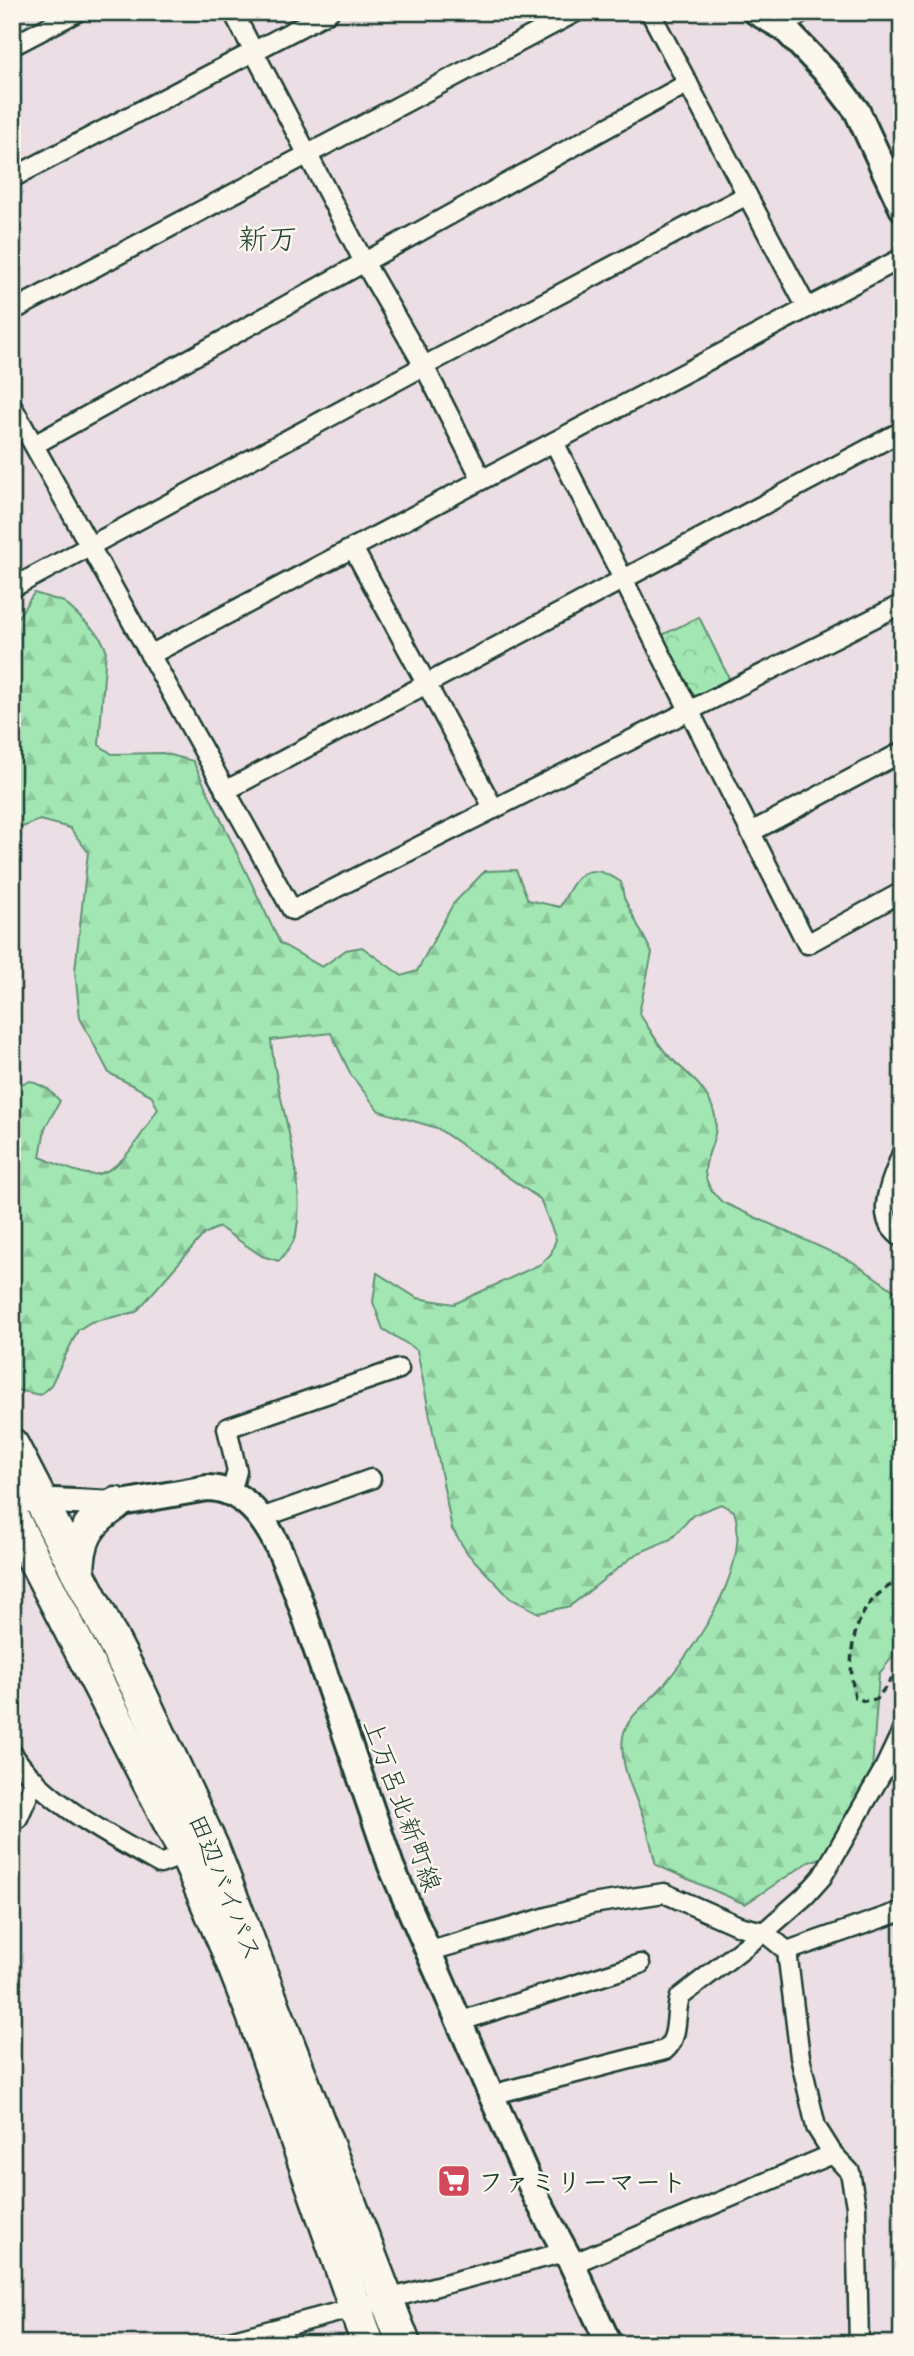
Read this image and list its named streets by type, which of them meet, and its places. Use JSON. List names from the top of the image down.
{
  "streets": {
    "highway": ["田辺バイパス"],
    "main road": ["上万呂北新町線"]
  },
  "districts": ["新万"],
  "places": {
    "supermarket": ["ファミリーマート"]
  }
}
